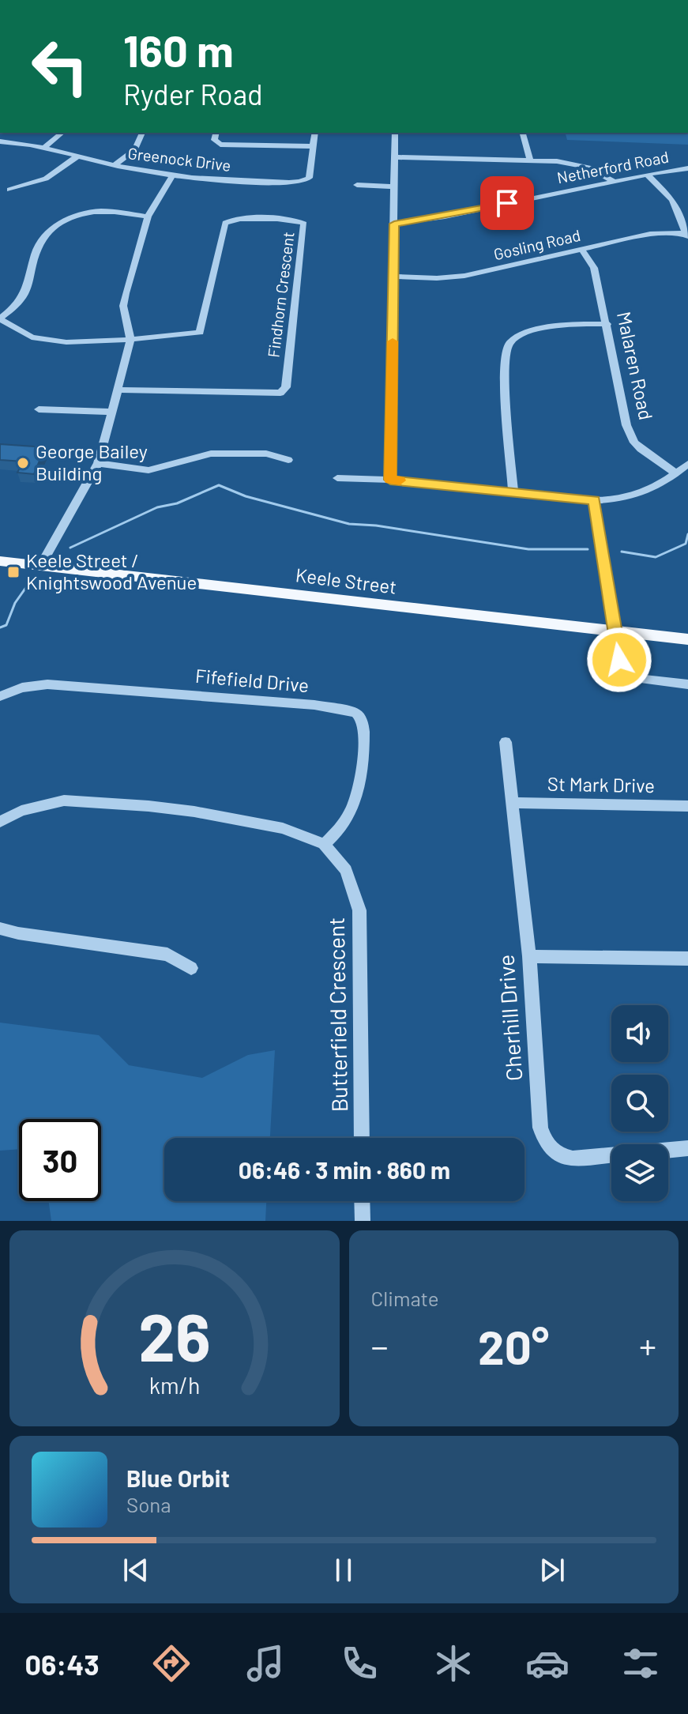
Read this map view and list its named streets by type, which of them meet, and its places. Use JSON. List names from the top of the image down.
{
  "streets": {
    "main road": ["Keele Street"],
    "street": [
      "Greenock Drive",
      "Netherford Road",
      "Gosling Road",
      "Findhorn Crescent",
      "Malaren Road",
      "Fifefield Drive",
      "St Mark Drive",
      "Butterfield Crescent",
      "Cherhill Drive"
    ]
  },
  "crossings": [
    ["Gosling Road", "Malaren Road"],
    ["Fifefield Drive", "Butterfield Crescent"],
    ["St Mark Drive", "Cherhill Drive"]
  ],
  "places": {
    "other": ["George Bailey Building"],
    "transit": ["Keele Street / Knightswood Avenue"]
  },
  "page": {
    "turn": ["160 m", "Ryder Road"],
    "limit": "30",
    "trip": "06:46 · 3 min · 860 m",
    "tile": "Climate",
    "heat": ["−", "20°", "+"],
    "song": ["Blue Orbit", "Sona"],
    "tabs": "06:43",
    "gauge": ["26", "km/h"]
  }
}
